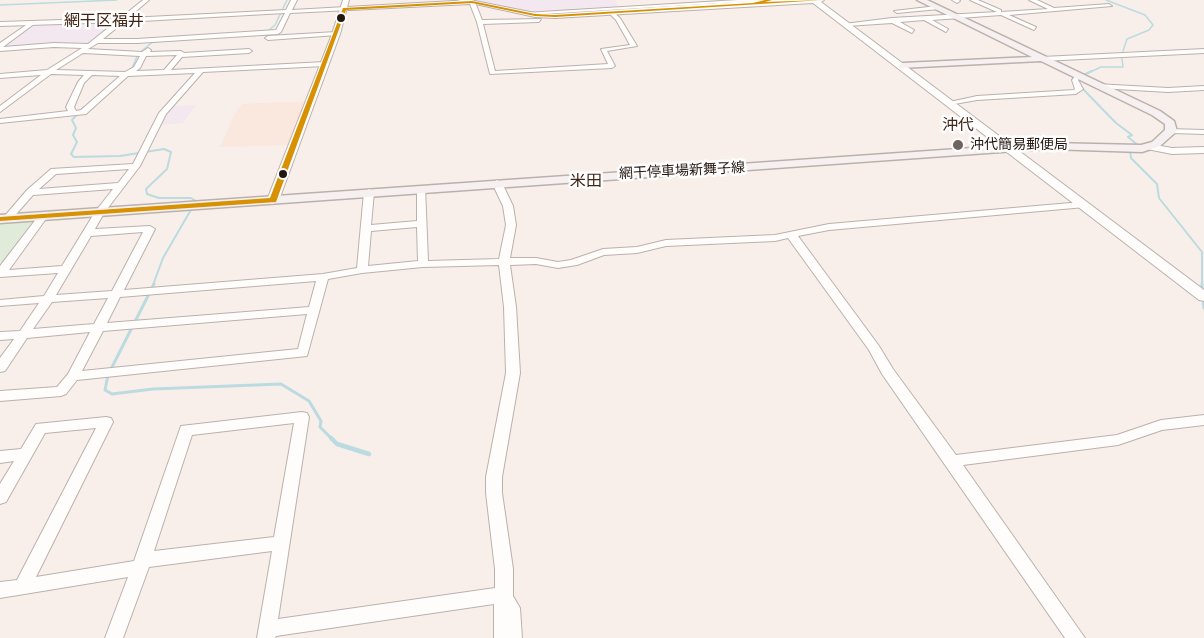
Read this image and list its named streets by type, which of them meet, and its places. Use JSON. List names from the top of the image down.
{
  "streets": {
    "main road": ["網干停車場新舞子線"]
  },
  "districts": ["網干区福井", "沖代", "米田"],
  "places": ["沖代簡易郵便局"]
}
